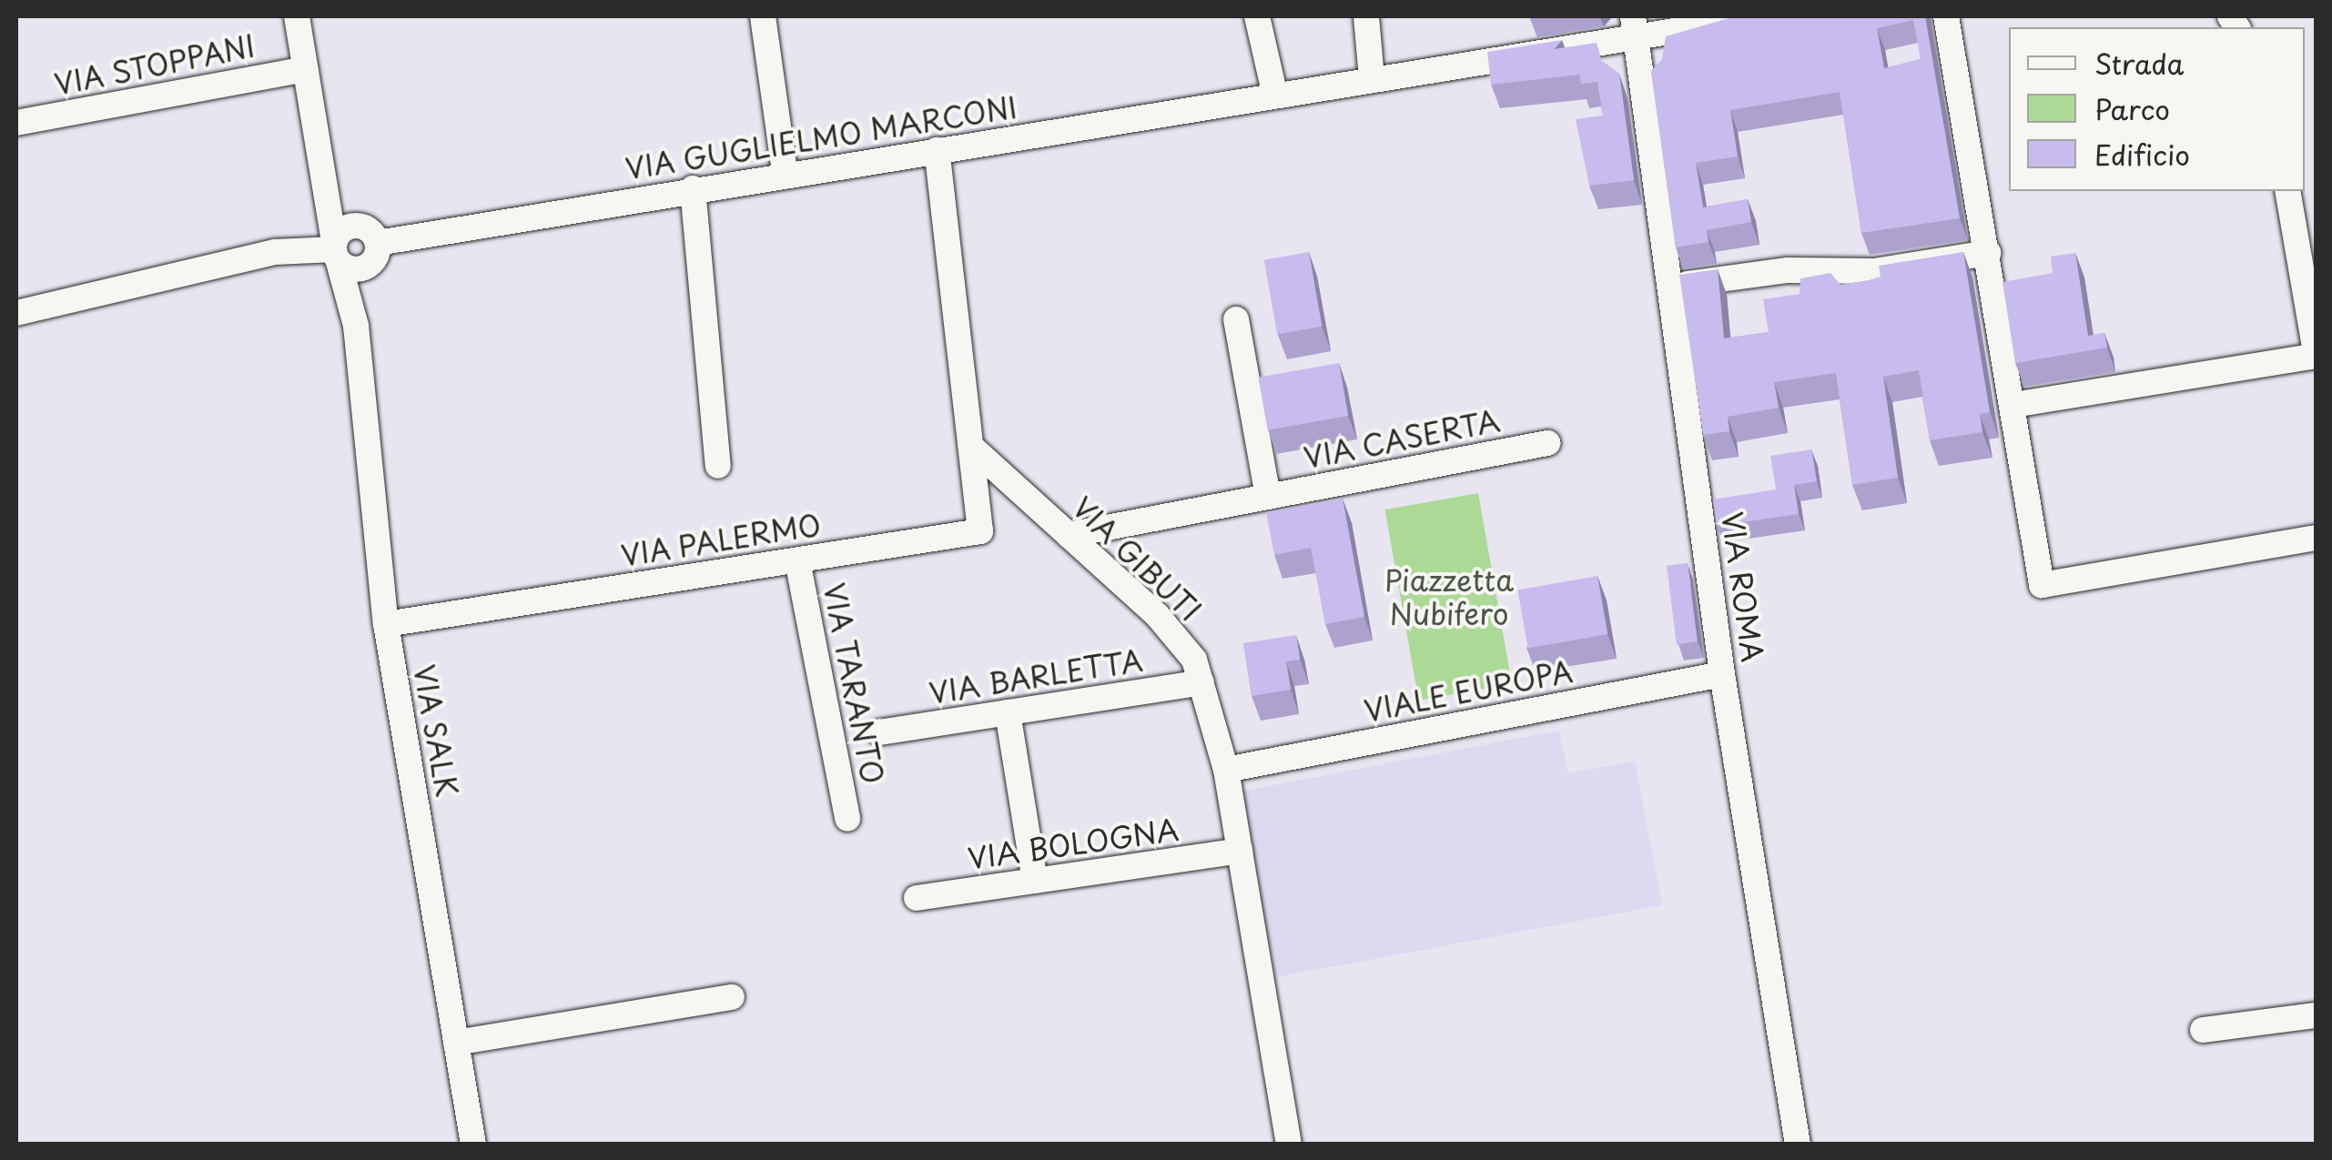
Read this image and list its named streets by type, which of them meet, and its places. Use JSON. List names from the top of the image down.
{
  "streets": {
    "street": [
      "VIA STOPPANI",
      "VIA GUGLIELMO MARCONI",
      "VIA CASERTA",
      "VIA PALERMO",
      "VIA GIBUTI",
      "VIA ROMA",
      "VIA BARLETTA",
      "VIA TARANTO",
      "VIALE EUROPA",
      "VIA SALK",
      "VIA BOLOGNA"
    ]
  },
  "crossings": [
    ["VIA STOPPANI", "VIA SALK"],
    ["VIA GUGLIELMO MARCONI", "VIA ROMA"],
    ["VIA GUGLIELMO MARCONI", "VIA SALK"],
    ["VIA CASERTA", "VIA GIBUTI"],
    ["VIA PALERMO", "VIA GIBUTI"],
    ["VIA PALERMO", "VIA TARANTO"],
    ["VIA PALERMO", "VIA SALK"],
    ["VIA GIBUTI", "VIA BARLETTA"],
    ["VIA GIBUTI", "VIALE EUROPA"],
    ["VIA GIBUTI", "VIA BOLOGNA"],
    ["VIA ROMA", "VIALE EUROPA"]
  ],
  "parks": ["Piazzetta Nubifero"],
  "legend": ["Strada", "Parco", "Edificio"]
}
